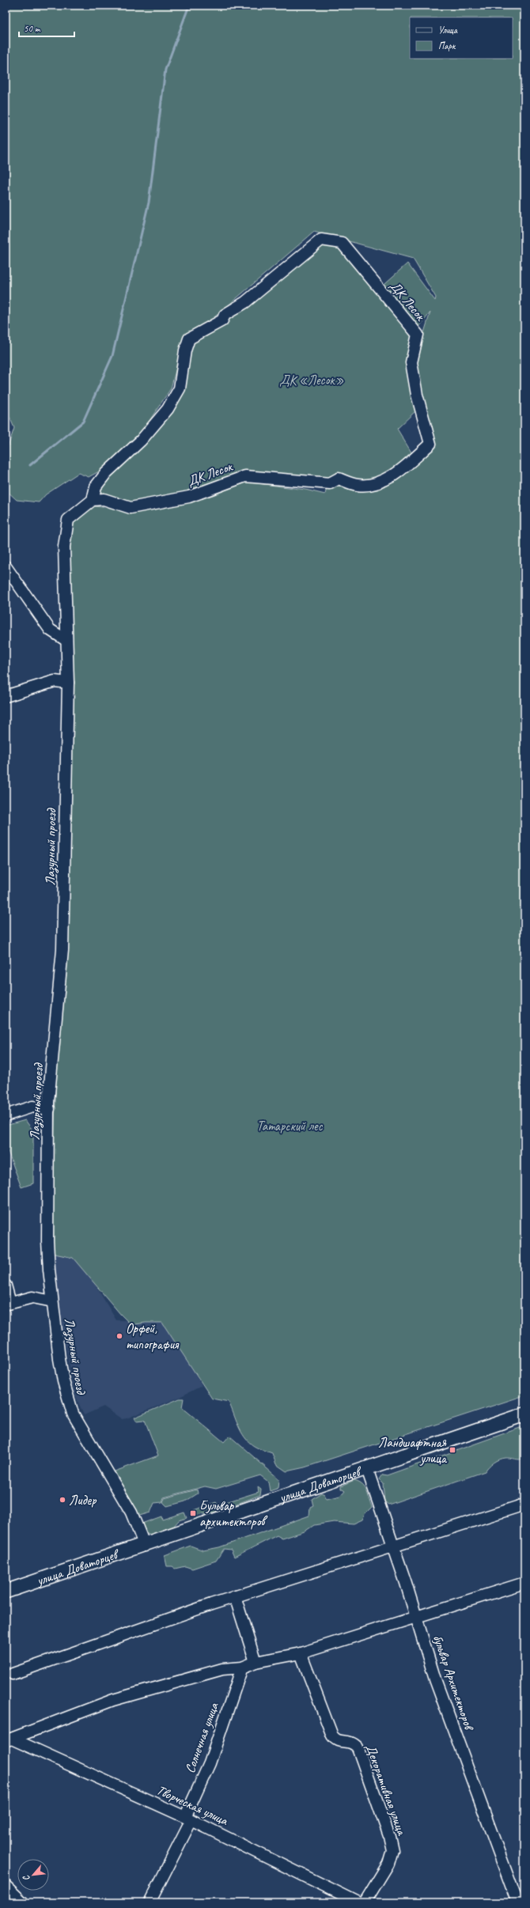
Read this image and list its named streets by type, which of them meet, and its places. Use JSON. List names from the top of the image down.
{
  "streets": {
    "main road": ["улица Доваторцев"],
    "street": [
      "ДК Лесок",
      "Лазурный проезд",
      "бульвар Архитекторов",
      "Солнечная улица",
      "Декоративная улица",
      "Творческая улица"
    ]
  },
  "crossings": [
    ["Лазурный проезд", "улица Доваторцев"],
    ["улица Доваторцев", "бульвар Архитекторов"],
    ["Солнечная улица", "Творческая улица"]
  ],
  "parks": ["ДК «Лесок»", "Татарский лес"],
  "places": {
    "other": ["Орфей, типография", "Лидер"],
    "transit": ["Ландшафтная улица", "Бульвар архитекторов"]
  },
  "legend": ["Улица", "Парк"],
  "scale_bar": "50 m",
  "north": "bottom left"
}
